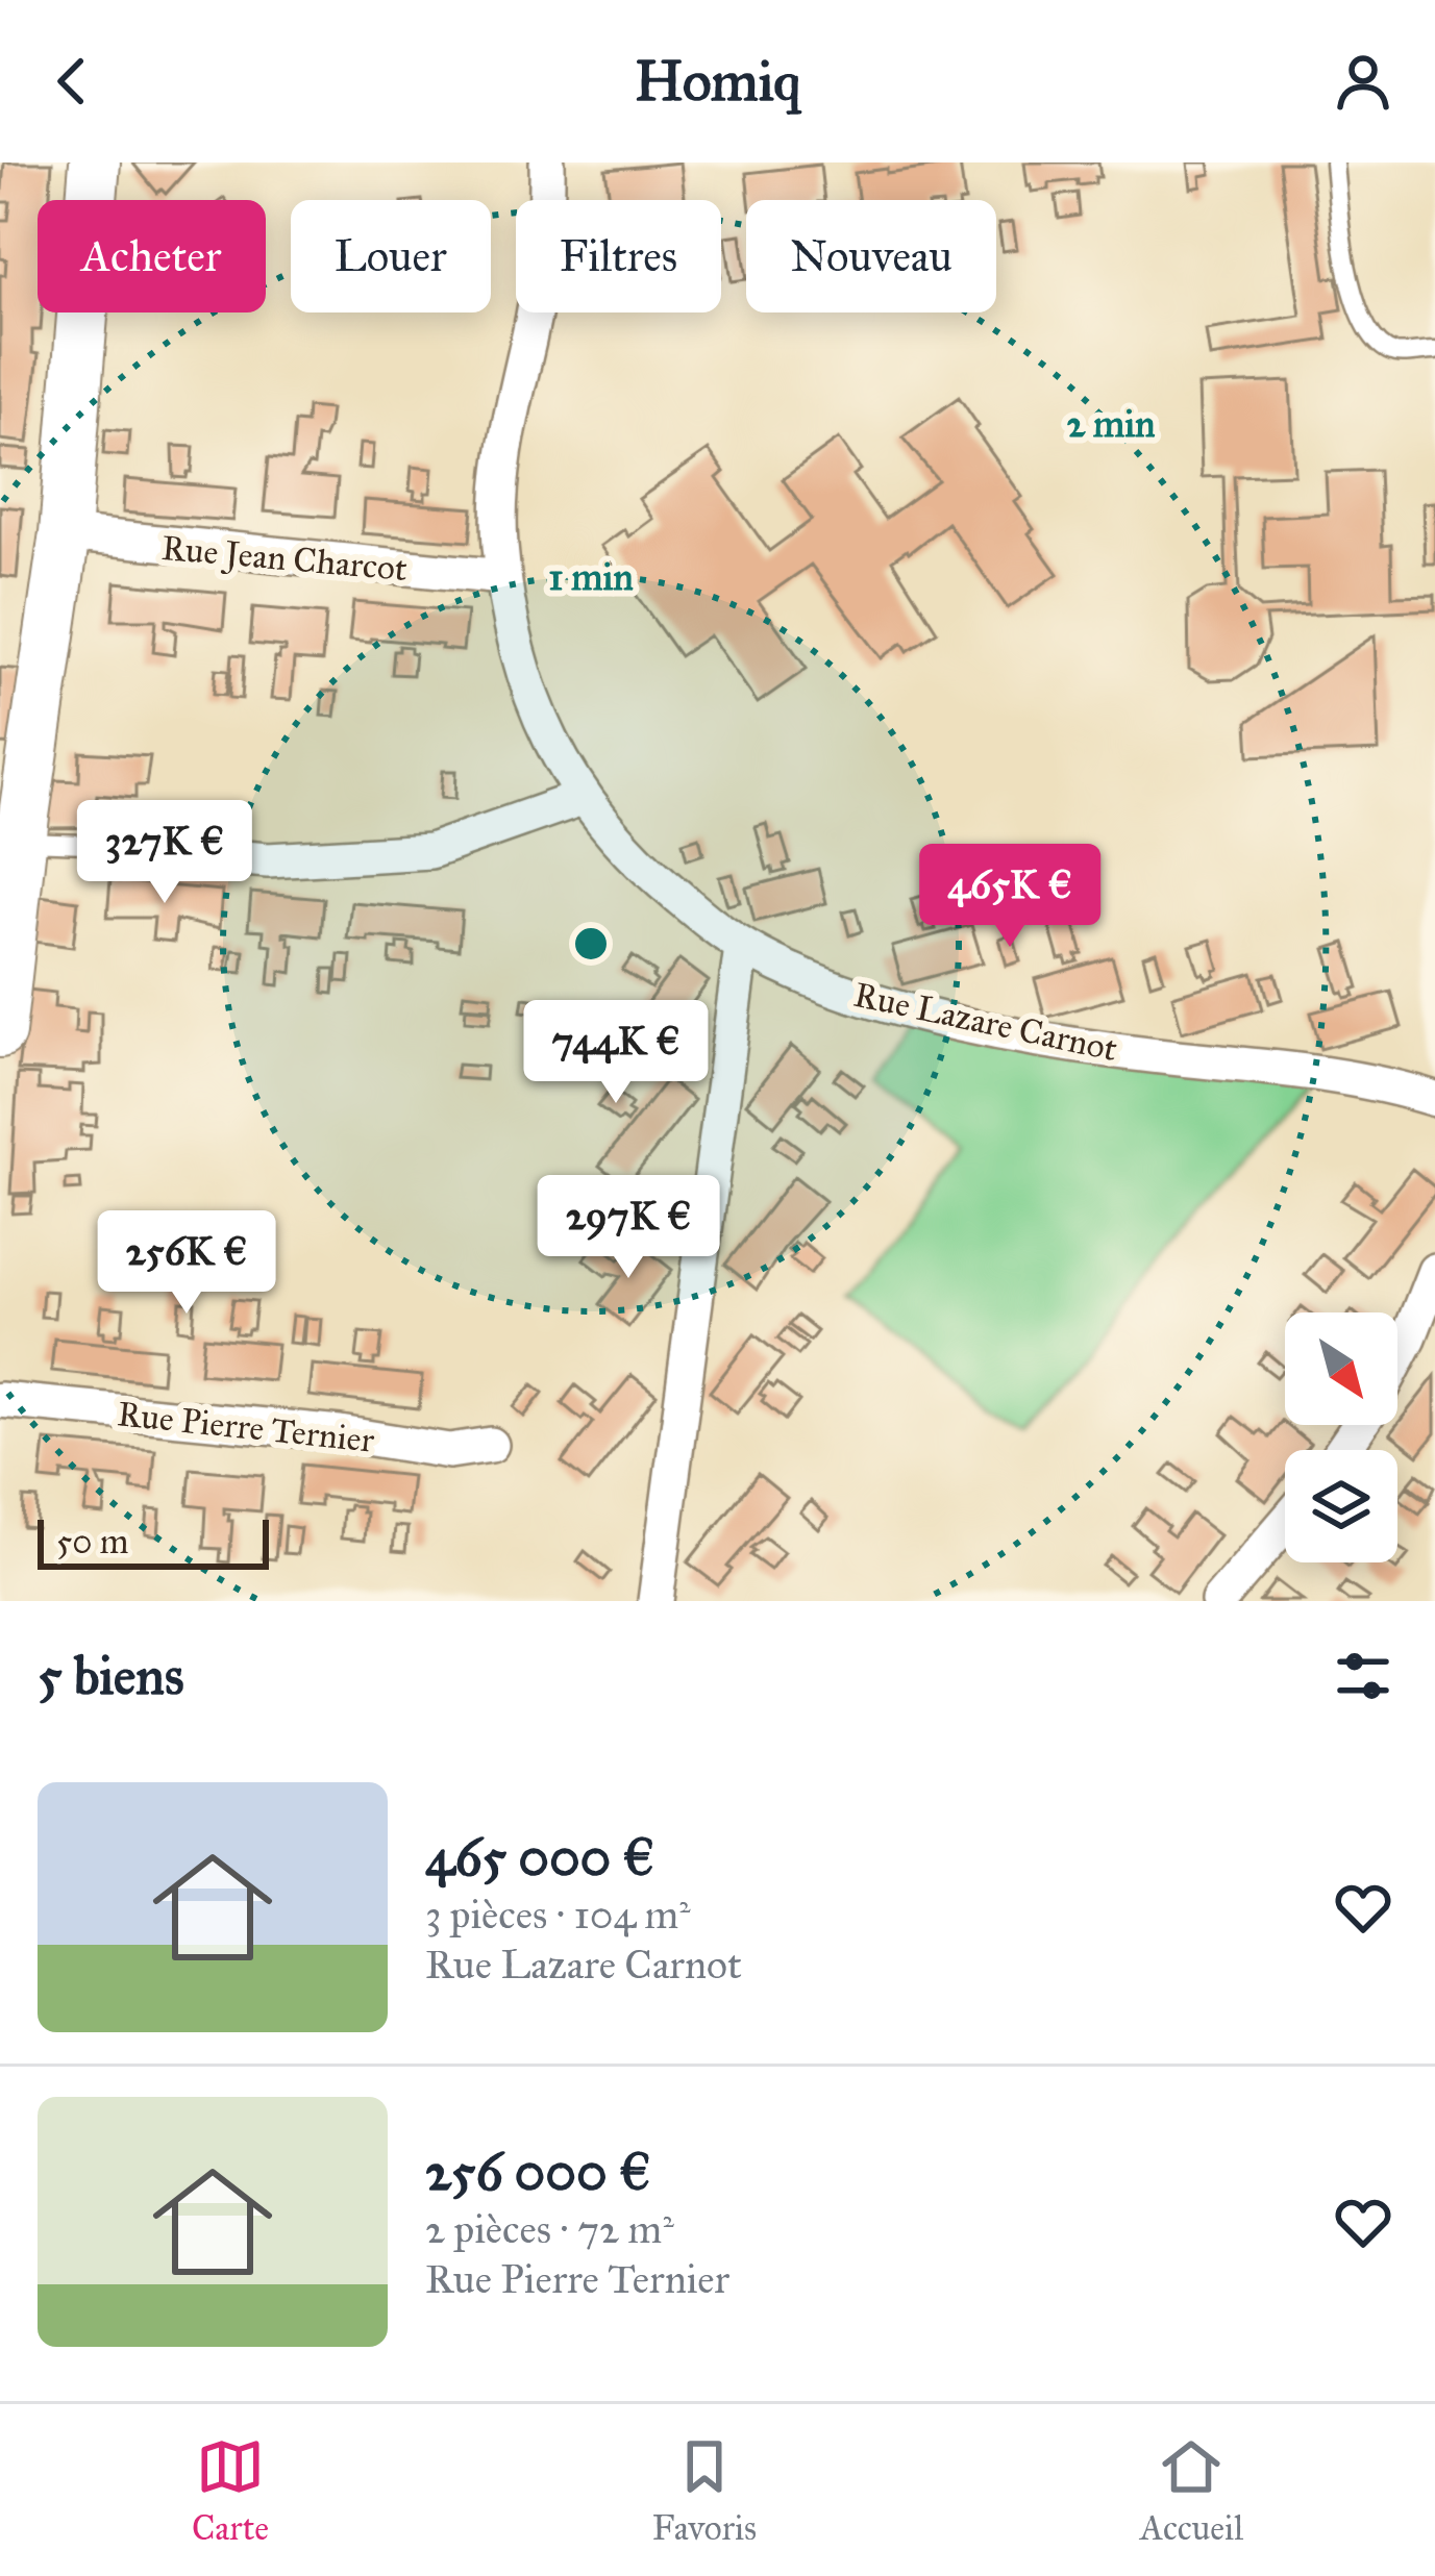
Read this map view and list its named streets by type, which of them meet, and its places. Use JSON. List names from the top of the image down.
{
  "streets": {
    "street": ["Rue Jean Charcot", "Rue Lazare Carnot", "Rue Pierre Ternier"]
  },
  "crossings": [
    ["Rue Jean Charcot", "Rue Lazare Carnot"]
  ],
  "scale_bar": "50 m",
  "north": "bottom right",
  "page": {
    "header": "Homiq",
    "chip": [
      "Acheter",
      "Louer",
      "Filtres",
      "Nouveau"
    ],
    "price": [
      "327K €",
      "465K €",
      "744K €",
      "297K €",
      "256K €"
    ],
    "scale": "50 m",
    "heading": "5 biens",
    "list": [
      {
        "name": "465 000 €",
        "note": "3 pièces · 104 m² · Rue Lazare Carnot"
      },
      {
        "name": "256 000 €",
        "note": "2 pièces · 72 m² · Rue Pierre Ternier"
      }
    ],
    "tabs": ["Carte", "Favoris", "Accueil"]
  },
  "rings": ["2 min", "1 min"]
}
